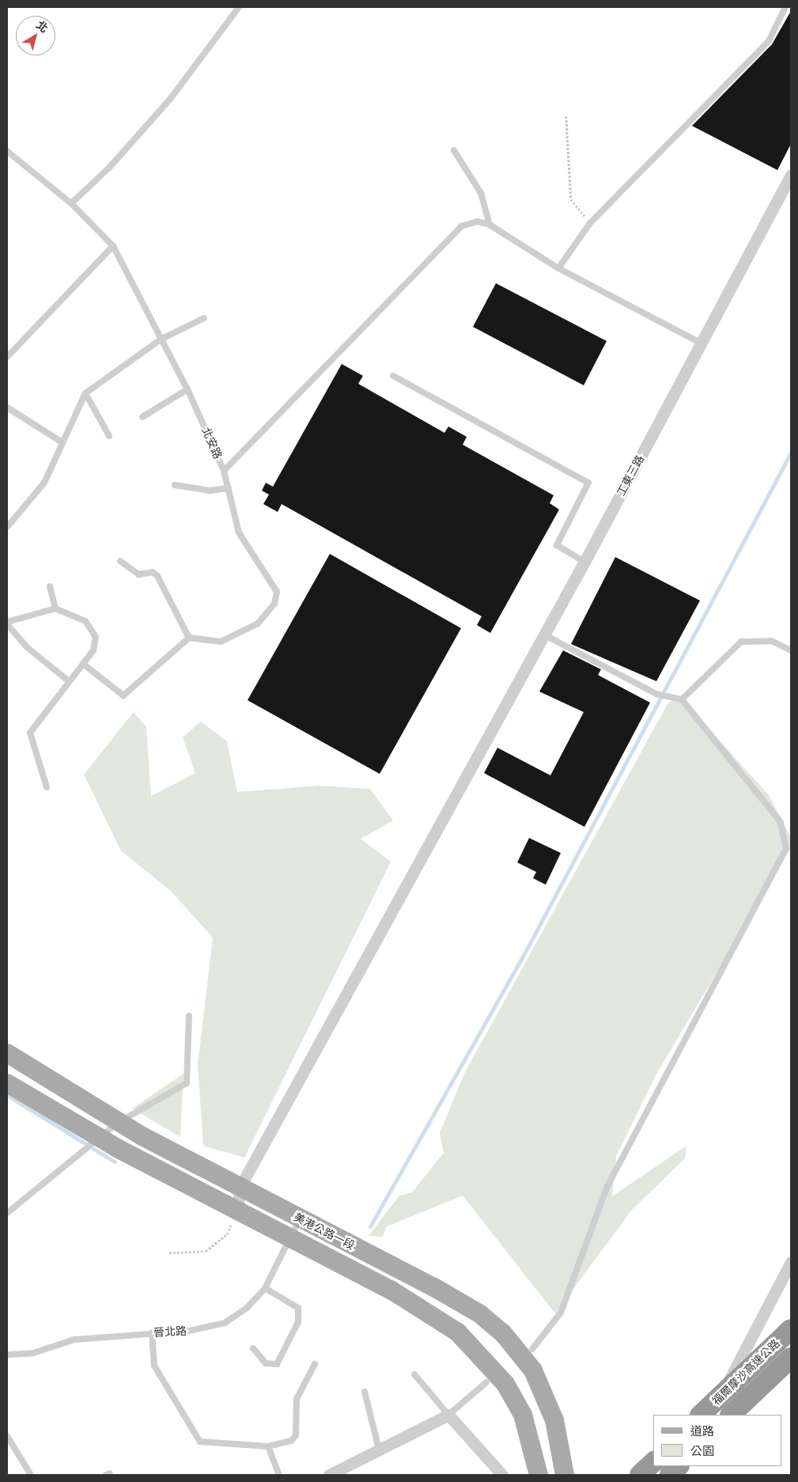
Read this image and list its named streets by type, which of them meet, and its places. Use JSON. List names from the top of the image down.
{
  "streets": {
    "highway": ["福爾摩沙高速公路"],
    "main road": ["美港公路一段"],
    "street": ["工東三路"],
    "lane": ["北安路", "晉北路"]
  },
  "crossings": [
    ["工東三路", "美港公路一段"],
    ["美港公路一段", "晉北路"]
  ],
  "legend": ["道路", "公園"],
  "north": "top right"
}
